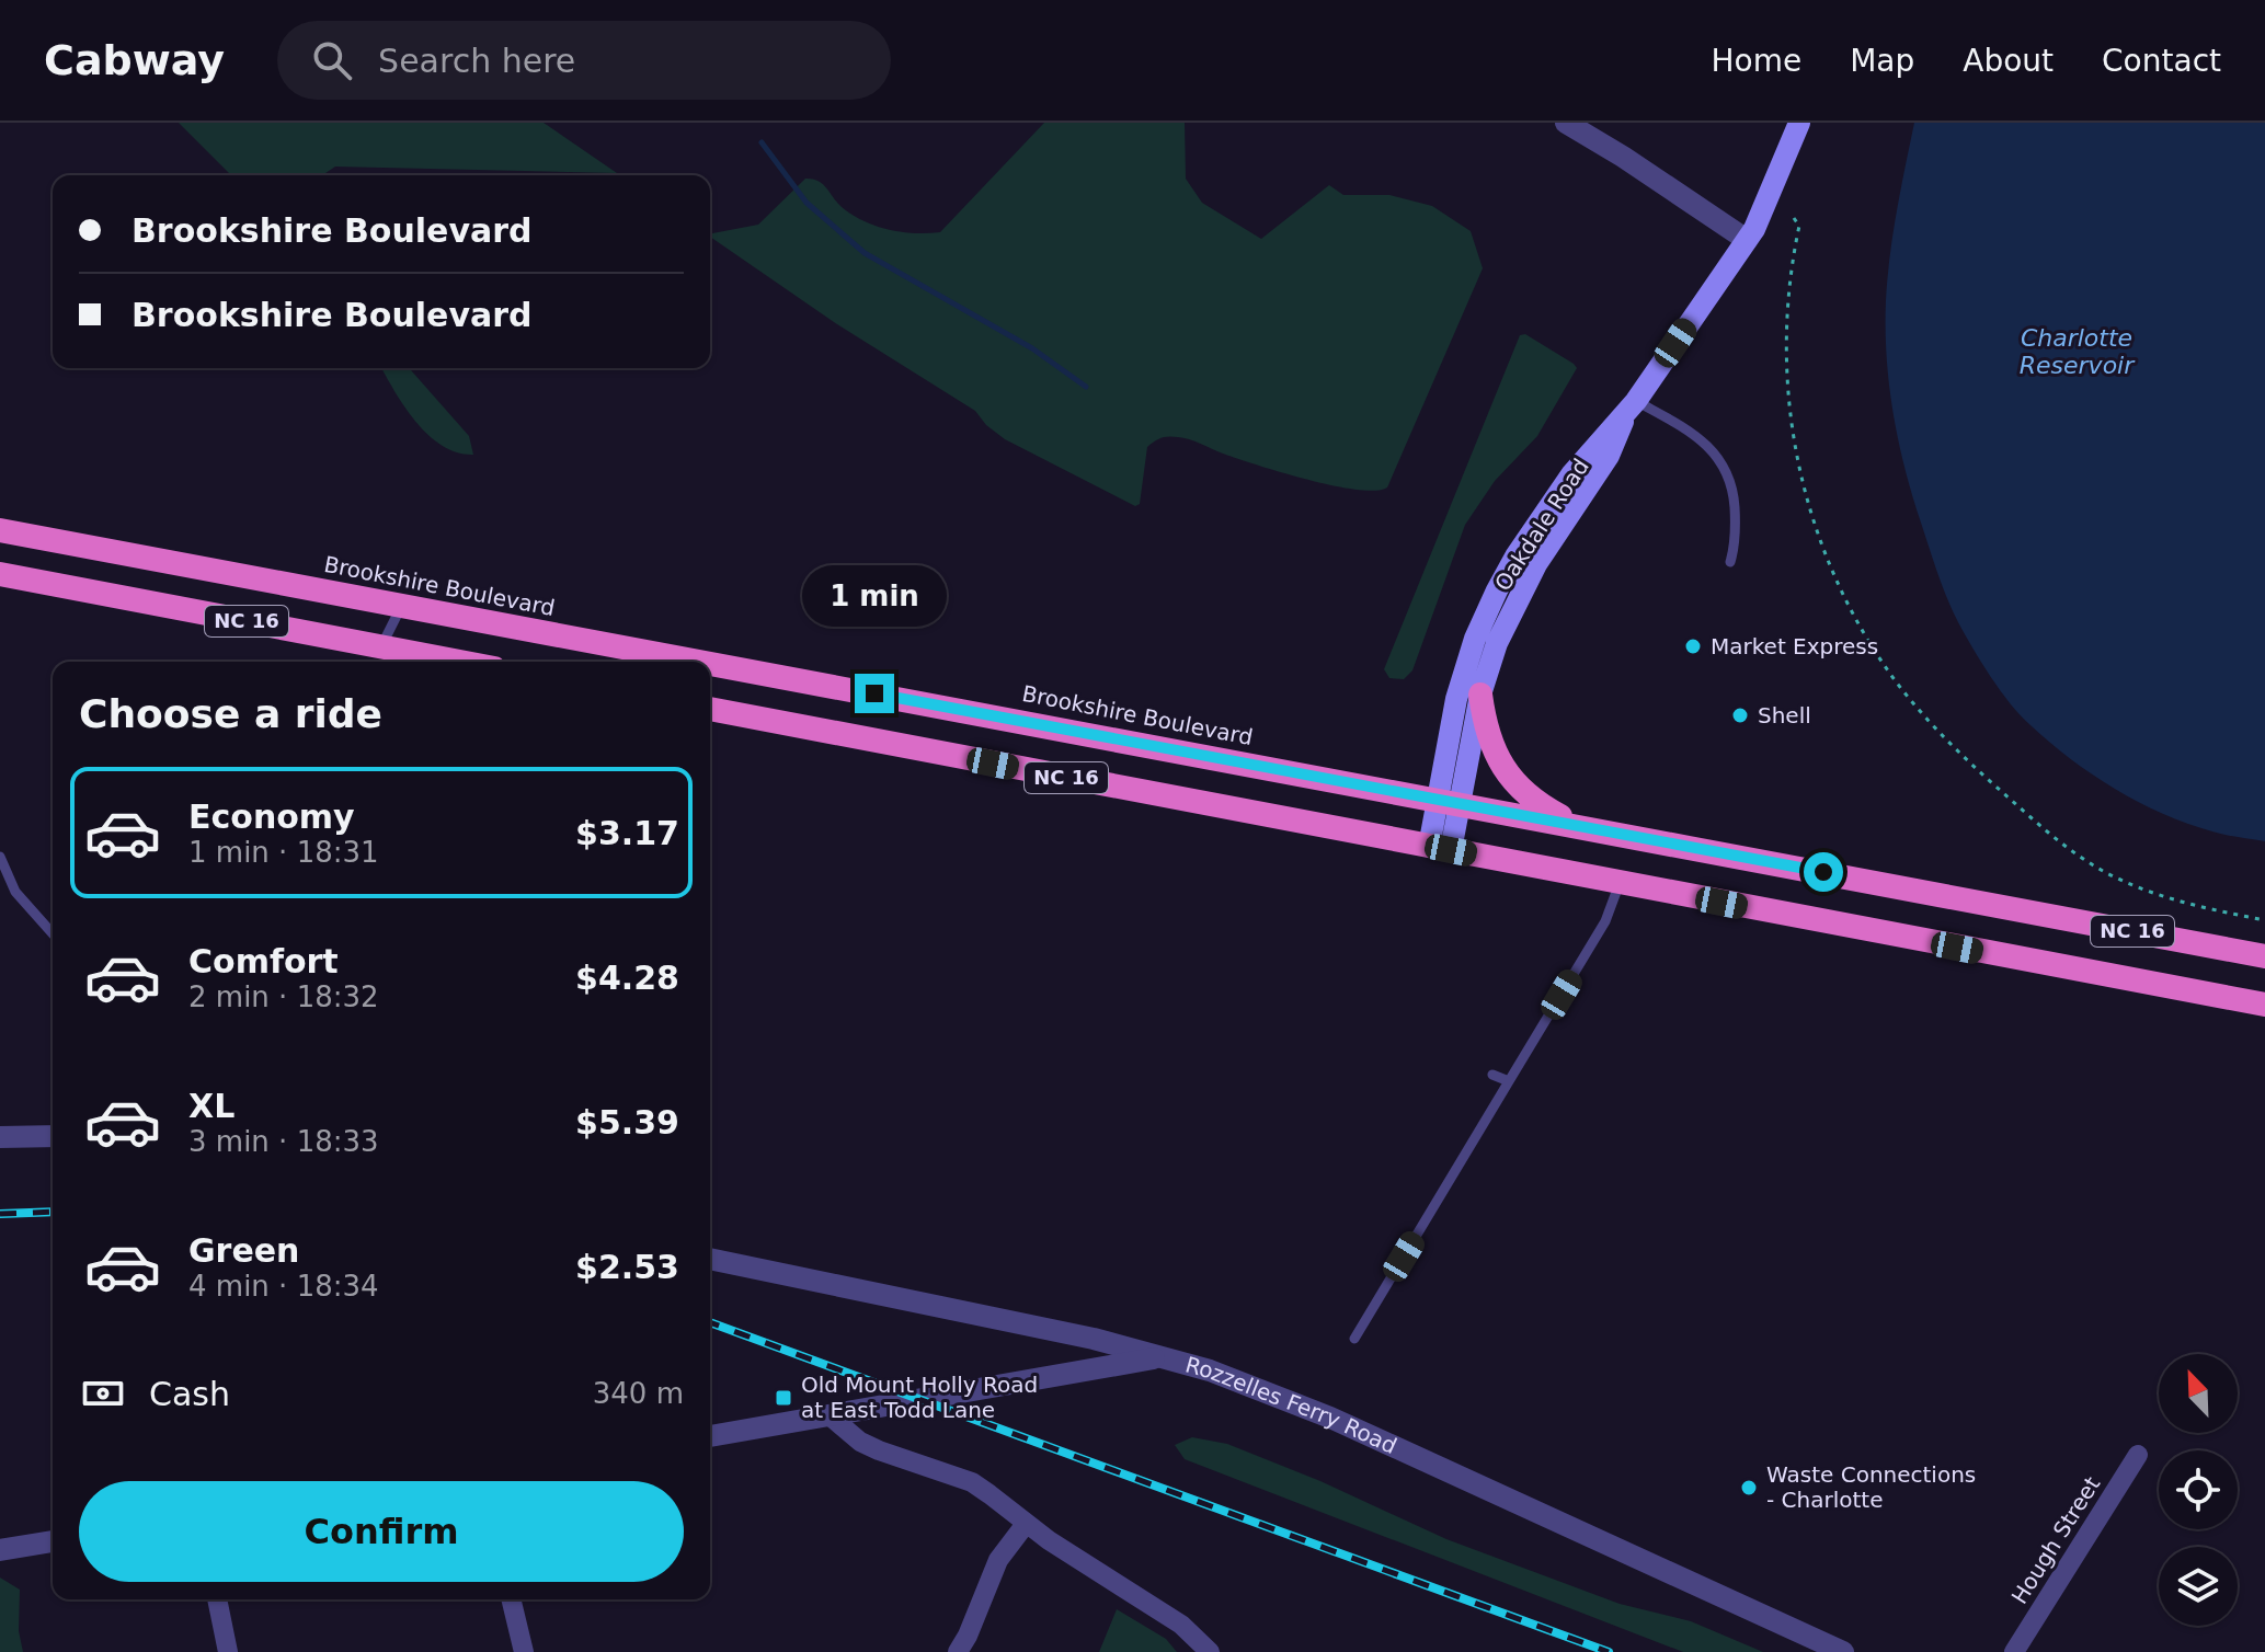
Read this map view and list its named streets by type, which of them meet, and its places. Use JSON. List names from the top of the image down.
{
  "streets": {
    "highway": ["Brookshire Boulevard", "NC 16"],
    "main road": ["Oakdale Road"],
    "street": ["Rozzelles Ferry Road", "Hough Street"]
  },
  "crossings": [
    ["Oakdale Road", "Brookshire Boulevard"],
    ["Oakdale Road", "NC 16"]
  ],
  "water": ["Charlotte Reservoir"],
  "places": {
    "other": ["Market Express", "Shell", "Waste Connections - Charlotte"],
    "transit": ["Old Mount Holly Road at East Todd Lane"]
  },
  "north": "top left",
  "page": {
    "header": "Cabway",
    "search": "Search here",
    "nav": [
      "Home",
      "Map",
      "About",
      "Contact"
    ],
    "banner": ["Brookshire Boulevard", "Brookshire Boulevard"],
    "bubble": "1 min",
    "heading": "Choose a ride",
    "list": [
      {
        "name": "Economy",
        "note": "1 min · 18:31",
        "value": "$3.17"
      },
      {
        "name": "Comfort",
        "note": "2 min · 18:32",
        "value": "$4.28"
      },
      {
        "name": "XL",
        "note": "3 min · 18:33",
        "value": "$5.39"
      },
      {
        "name": "Green",
        "note": "4 min · 18:34",
        "value": "$2.53"
      }
    ],
    "pay": ["Cash", "340 m"],
    "buttons": "Confirm"
  }
}
